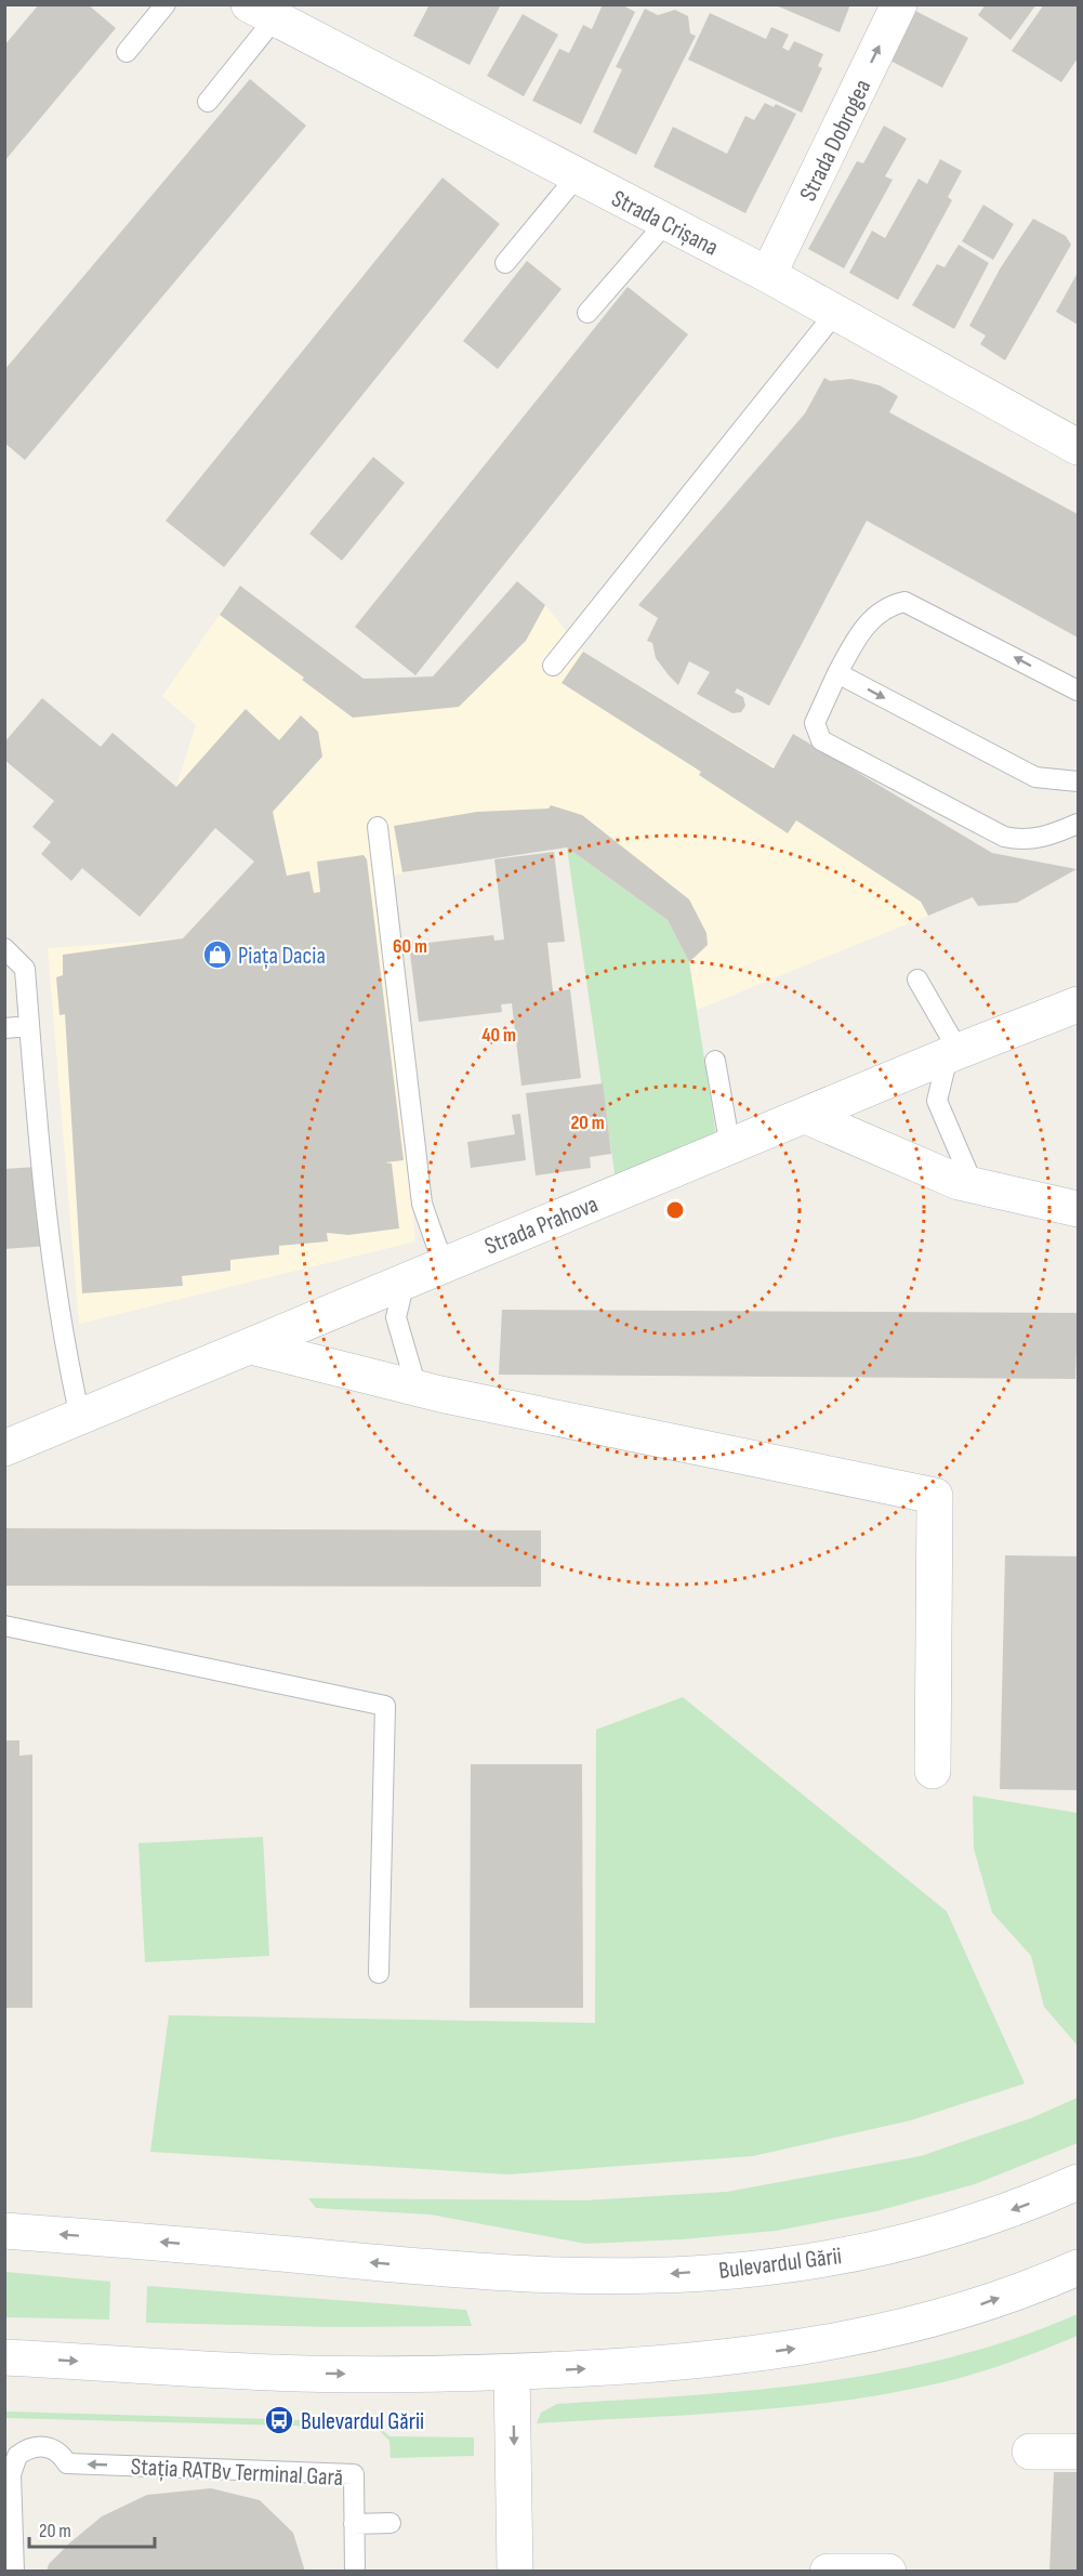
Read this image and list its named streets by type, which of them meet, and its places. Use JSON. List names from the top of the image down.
{
  "streets": {
    "street": [
      "Strada Dobrogea",
      "Strada Crișana",
      "Strada Prahova",
      "Bulevardul Gării"
    ],
    "lane": ["Stația RATBv Terminal Gară"]
  },
  "crossings": [
    ["Strada Dobrogea", "Strada Crișana"]
  ],
  "one_way": ["Strada Dobrogea"],
  "places": {
    "shop": ["Piața Dacia"],
    "bus stop": ["Bulevardul Gării"]
  },
  "scale_bar": "20 m",
  "rings": ["60 m", "40 m", "20 m"]
}
